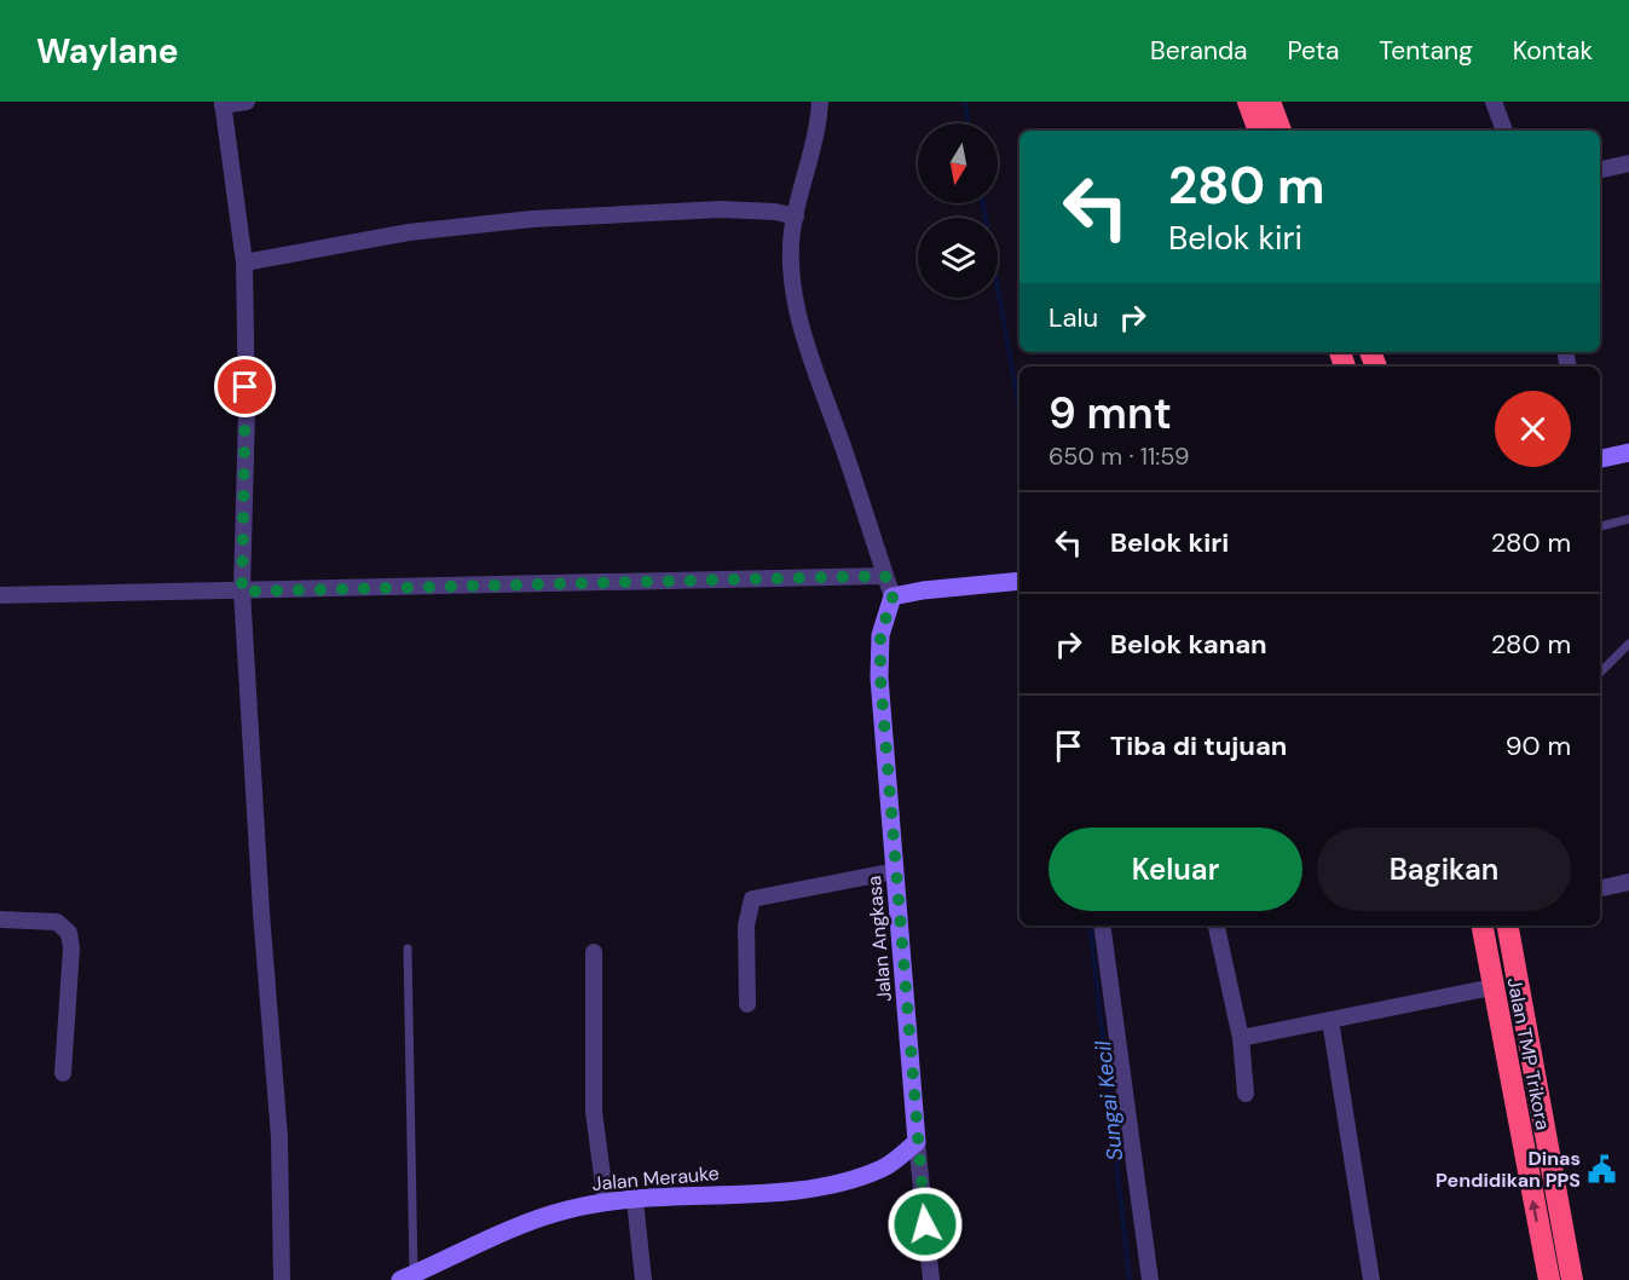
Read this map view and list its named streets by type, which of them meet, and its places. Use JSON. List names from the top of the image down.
{
  "streets": {
    "highway": ["Jalan TMP Trikora"],
    "street": ["Jalan Angkasa", "Jalan Merauke"]
  },
  "crossings": [
    ["Jalan Angkasa", "Jalan Merauke"]
  ],
  "water": ["Sungai Kecil"],
  "places": {
    "public building": ["Dinas Pendidikan PPS"]
  },
  "north": "bottom",
  "page": {
    "header": "Waylane",
    "nav": [
      "Beranda",
      "Peta",
      "Tentang",
      "Kontak"
    ],
    "turn": ["280 m", "Belok kiri"],
    "then": "Lalu",
    "heading": ["9 mnt", "650 m · 11:59"],
    "list": [
      {
        "name": "Belok kiri",
        "value": "280 m"
      },
      {
        "name": "Belok kanan",
        "value": "280 m"
      },
      {
        "name": "Tiba di tujuan",
        "value": "90 m"
      }
    ],
    "buttons": ["Keluar", "Bagikan"]
  }
}
